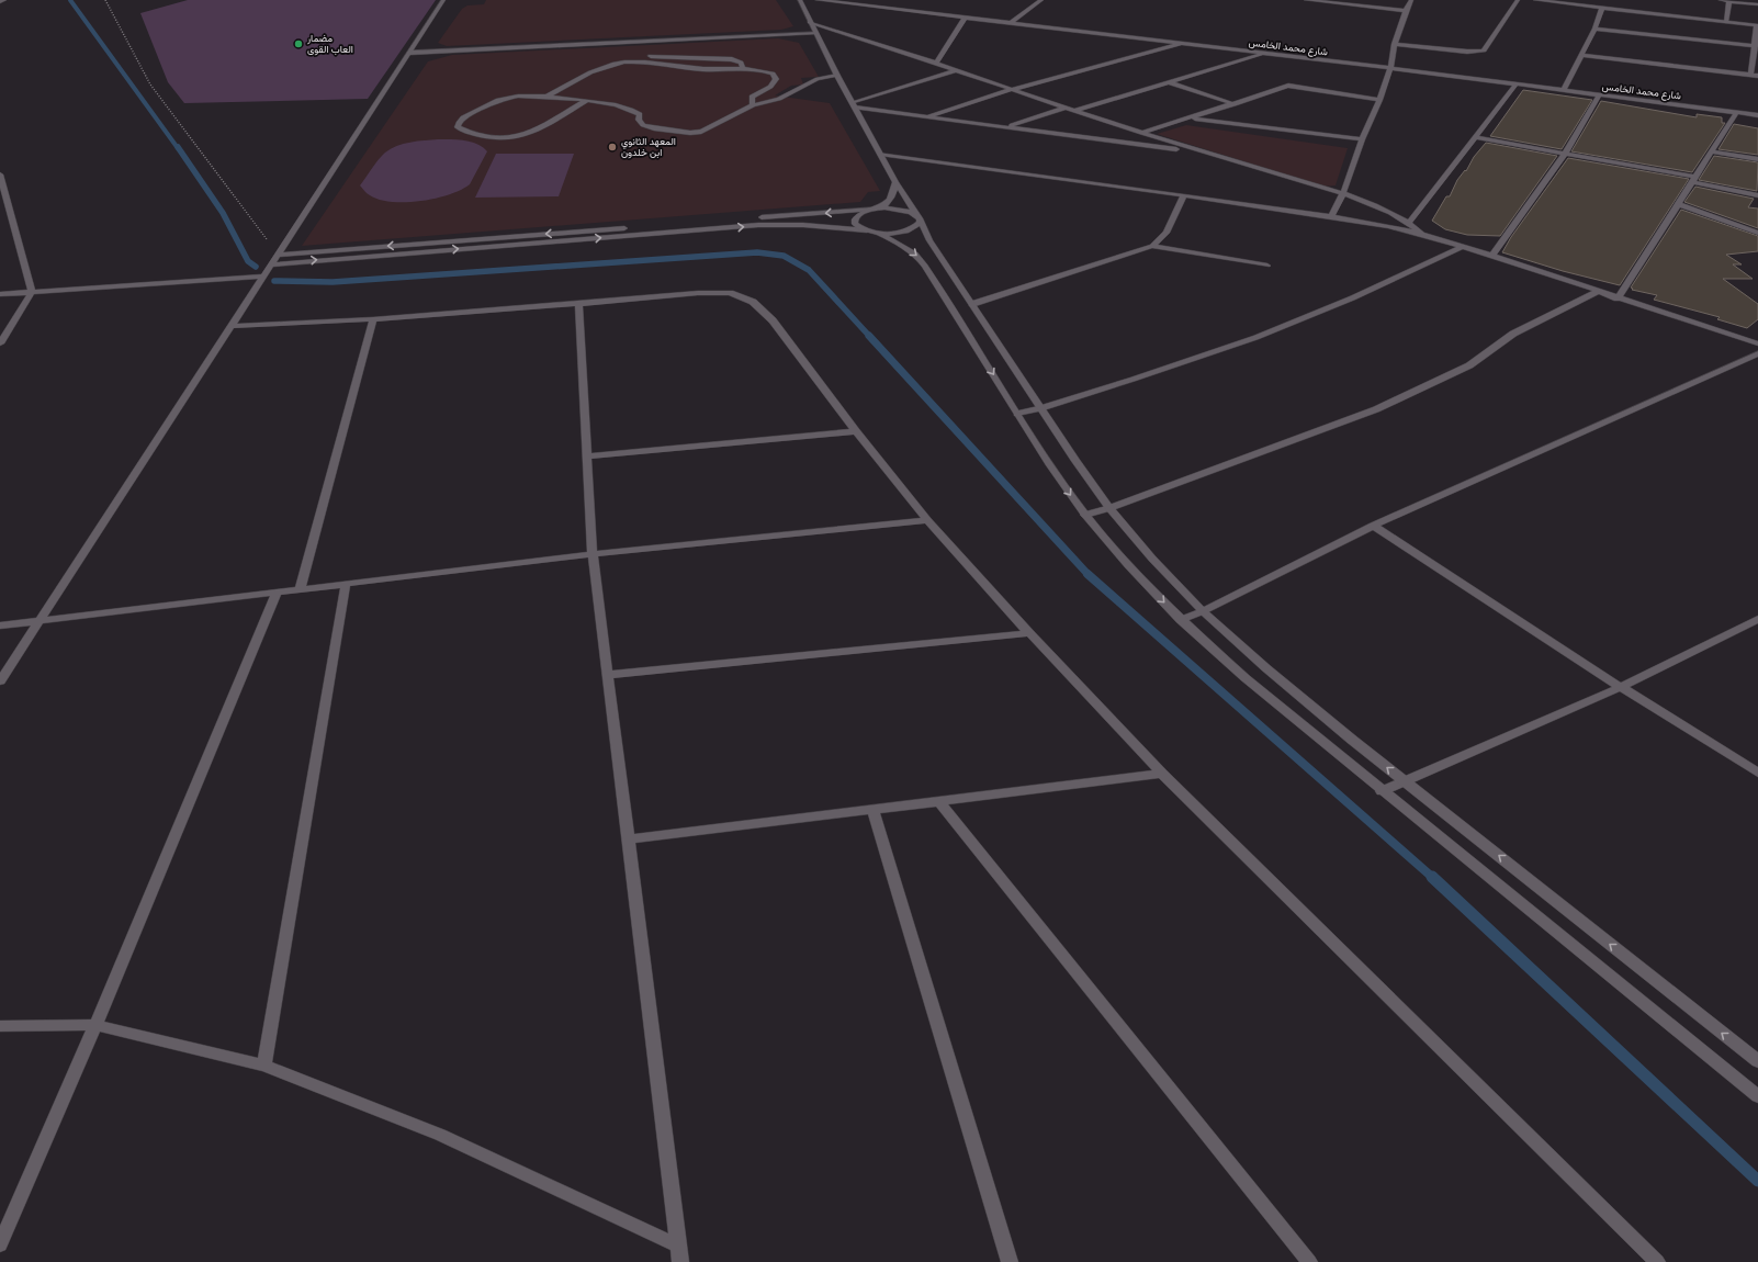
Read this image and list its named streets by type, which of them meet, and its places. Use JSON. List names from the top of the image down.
{
  "streets": {
    "street": ["شارع محمد الخامس"]
  },
  "places": ["مضمار العاب القوى", "المعهد الثانوي ابن خلدون"]
}
